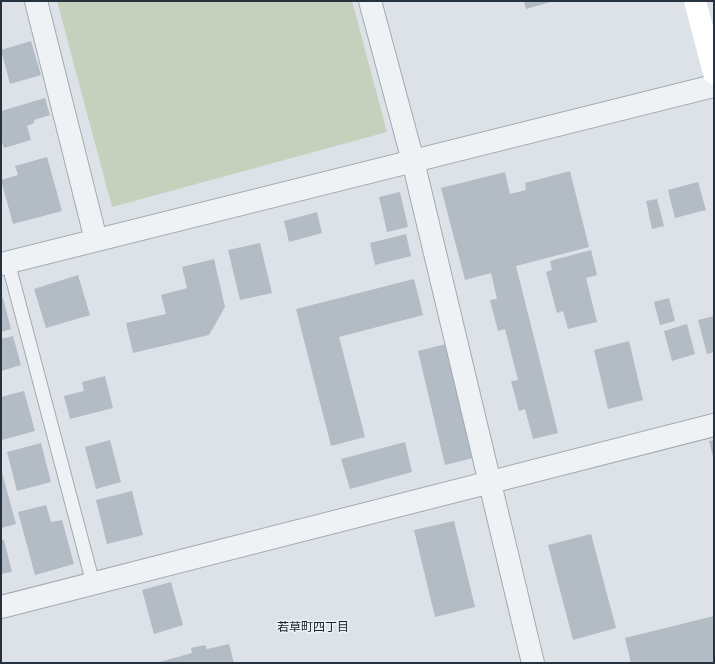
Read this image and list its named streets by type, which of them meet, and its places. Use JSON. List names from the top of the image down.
{
  "districts": ["若草町四丁目"]
}
